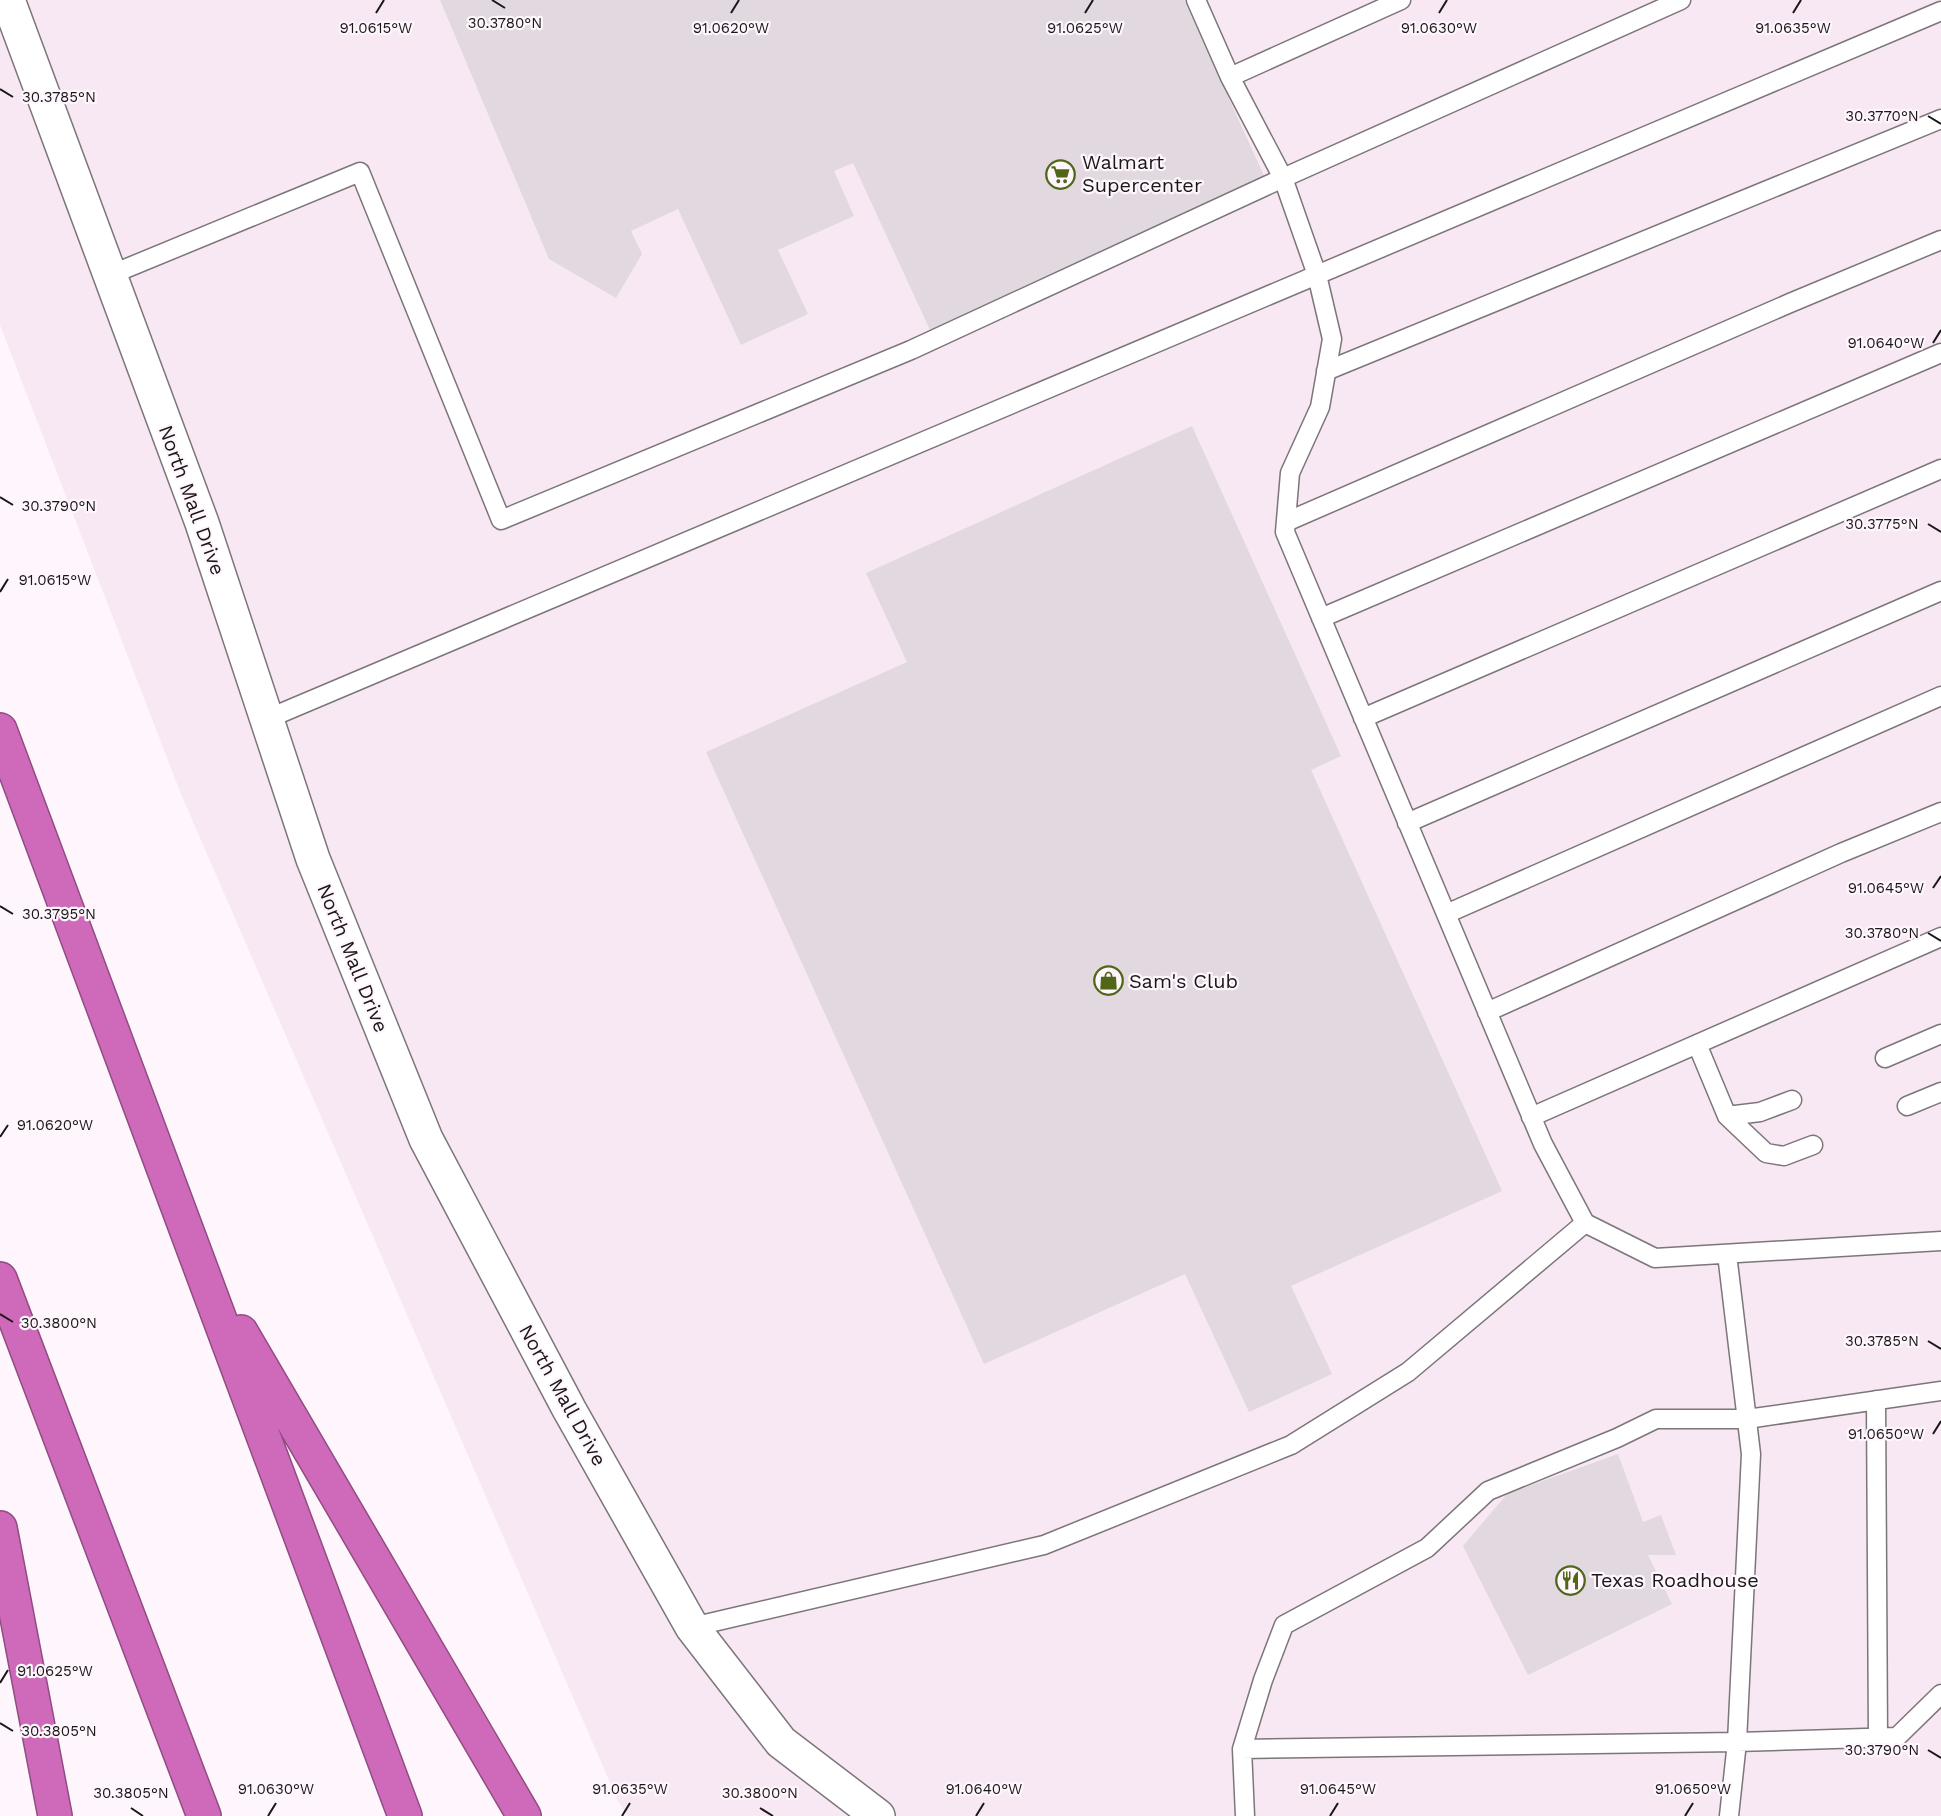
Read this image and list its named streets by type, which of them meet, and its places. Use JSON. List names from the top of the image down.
{
  "streets": {
    "street": ["North Mall Drive"]
  },
  "places": {
    "supermarket": ["Walmart Supercenter"],
    "shop": ["Sam's Club"],
    "restaurant": ["Texas Roadhouse"]
  },
  "coordinates": [
    "30.3780°N",
    "91.0615°W",
    "91.0620°W",
    "91.0625°W",
    "91.0630°W",
    "91.0635°W",
    "30.3785°N",
    "30.3770°N",
    "91.0640°W",
    "30.3790°N",
    "30.3775°N",
    "91.0645°W",
    "30.3795°N",
    "30.3800°N",
    "91.0650°W",
    "30.3805°N"
  ]
}
